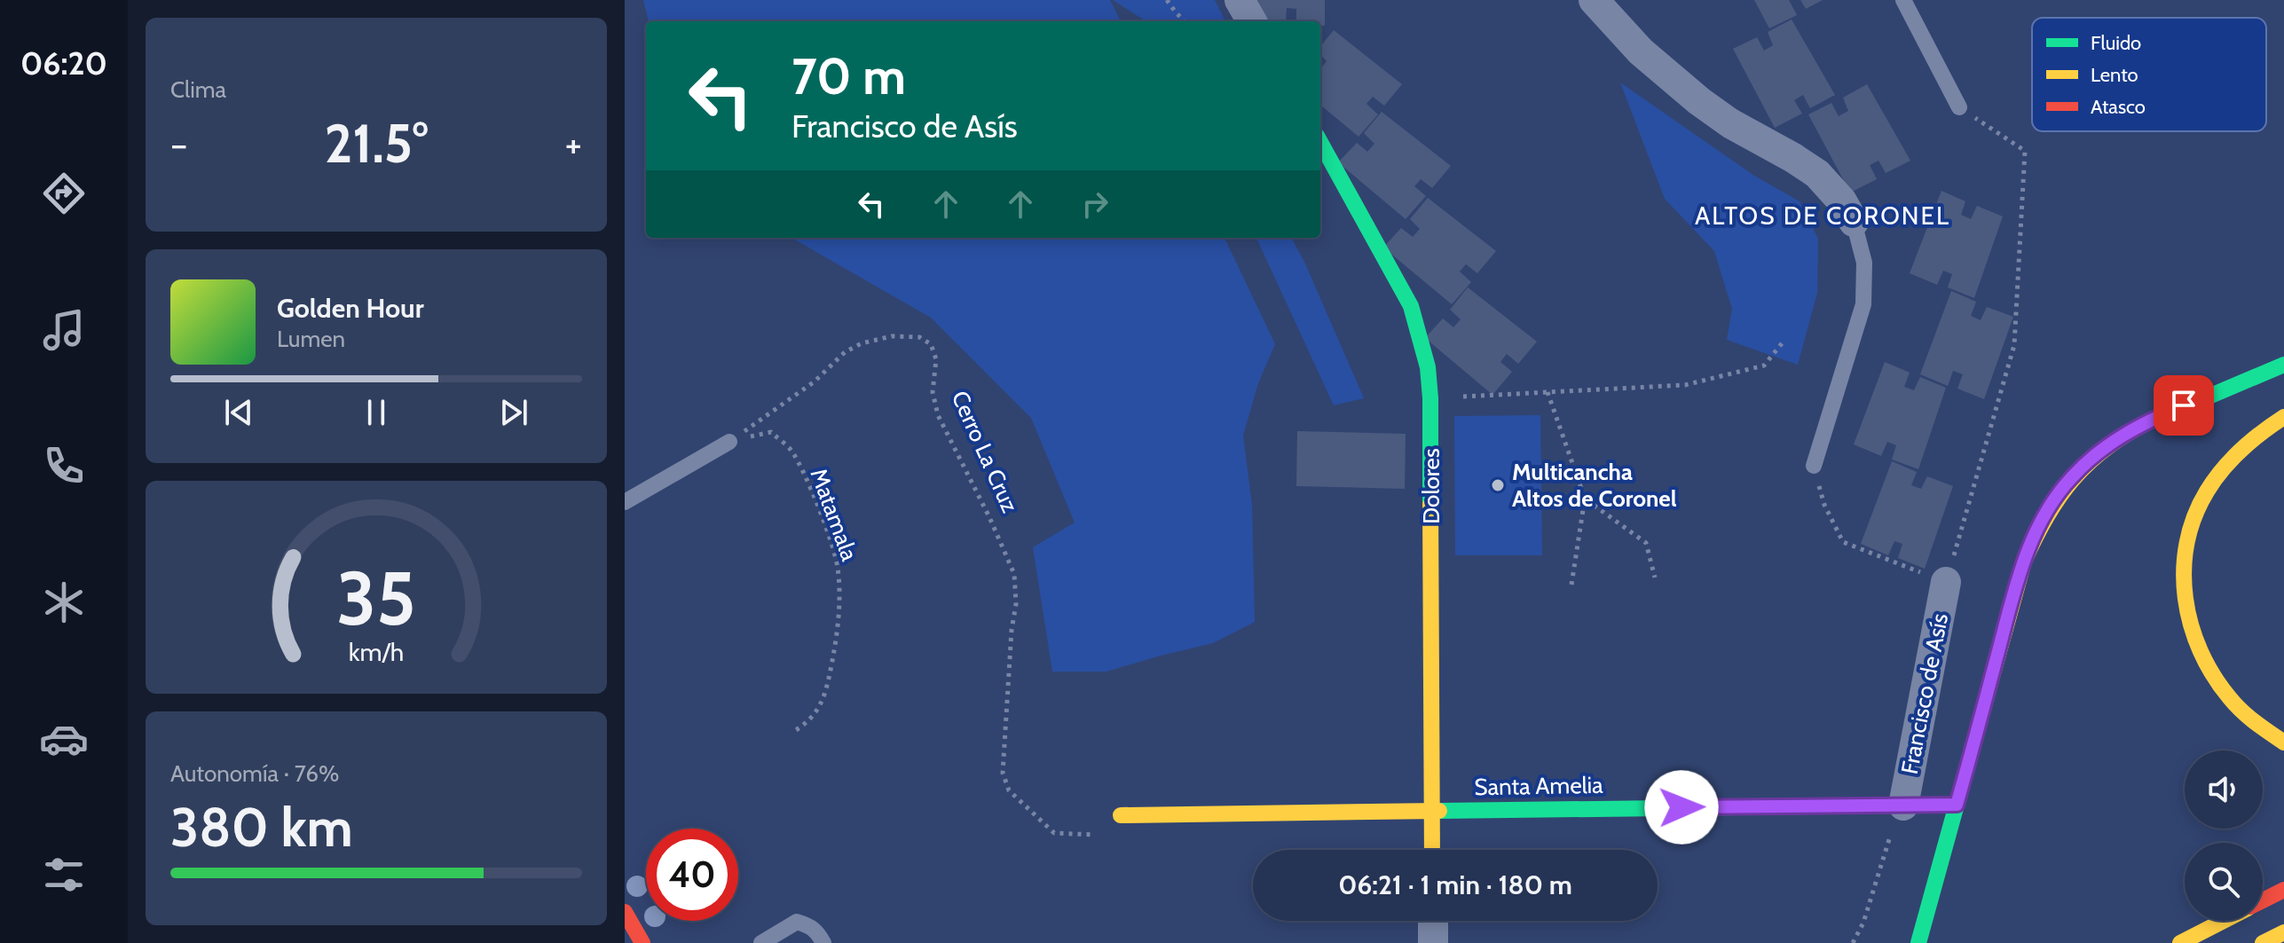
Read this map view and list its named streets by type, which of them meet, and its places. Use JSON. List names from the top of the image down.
{
  "streets": {
    "main road": ["Dolores", "Santa Amelia"],
    "street": ["Francisco de Asís"],
    "path": ["Cerro La Cruz", "Matamala"]
  },
  "crossings": [
    ["Cerro La Cruz", "Matamala"],
    ["Cerro La Cruz", "Santa Amelia"],
    ["Dolores", "Santa Amelia"],
    ["Francisco de Asís", "Santa Amelia"]
  ],
  "districts": ["ALTOS DE CORONEL"],
  "places": ["Multicancha Altos de Coronel"],
  "legend": ["Fluido", "Lento", "Atasco"],
  "page": {
    "tabs": "06:20",
    "tile": [
      "Clima",
      ["Autonomía · 76%", "380 km"]
    ],
    "turn": ["70 m", "Francisco de Asís"],
    "heat": ["−", "21.5°", "+"],
    "song": ["Golden Hour", "Lumen"],
    "limit": "40",
    "trip": "06:21 · 1 min · 180 m",
    "gauge": ["35", "km/h"]
  }
}
